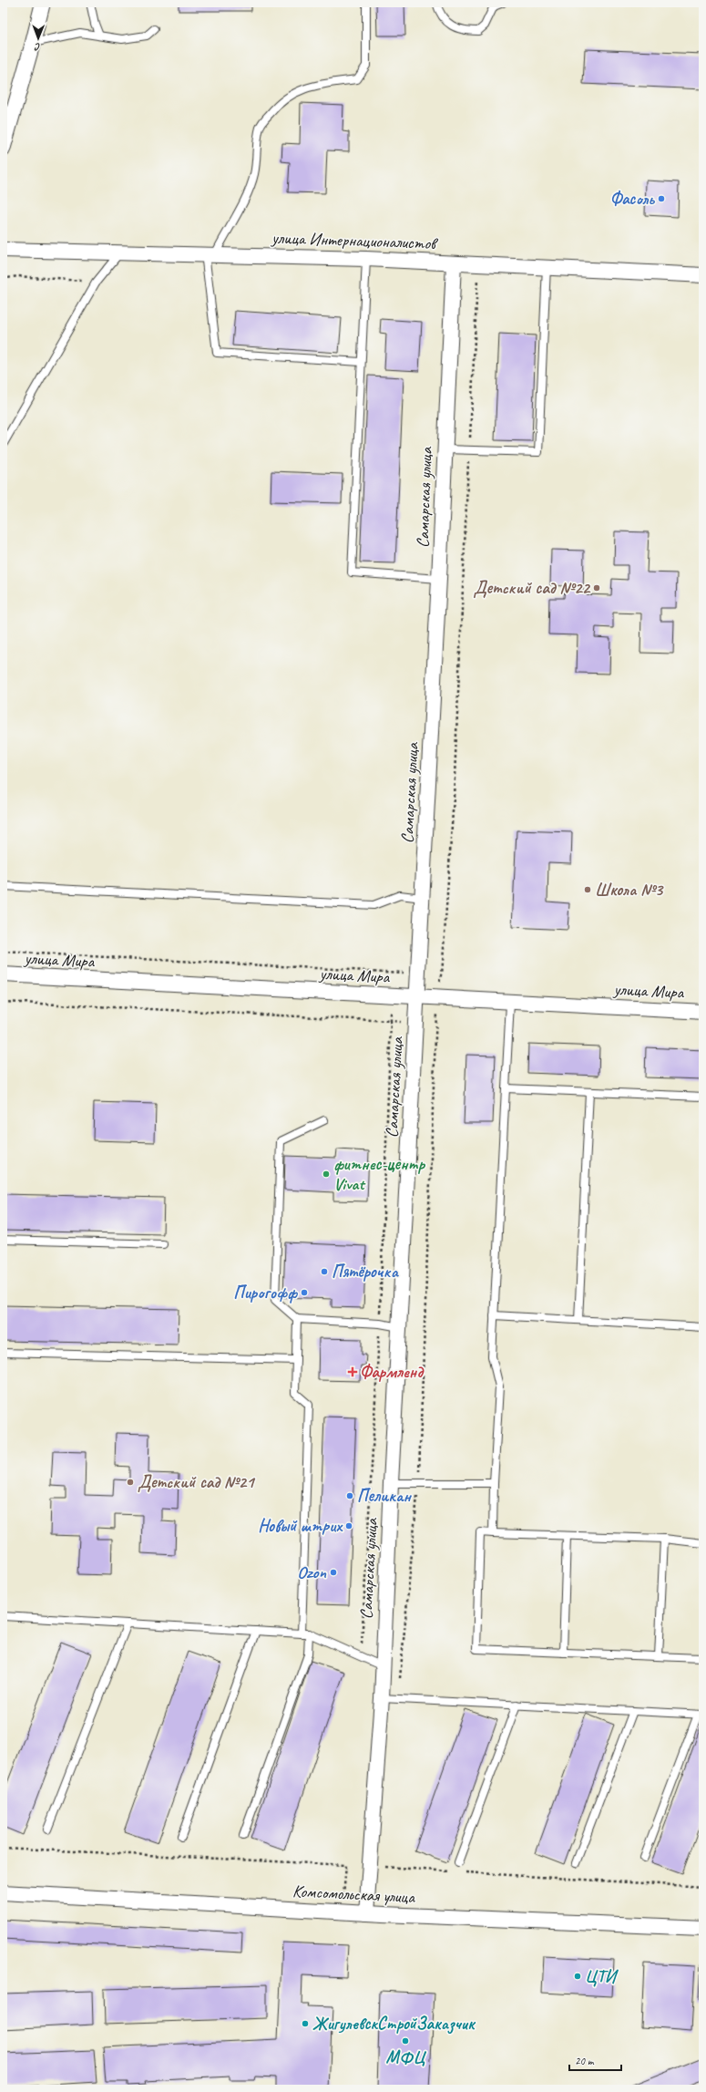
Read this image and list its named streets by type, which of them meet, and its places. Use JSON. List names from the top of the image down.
{
  "streets": {
    "street": [
      "улица Интернационалистов",
      "Самарская улица",
      "улица Мира",
      "Комсомольская улица"
    ]
  },
  "crossings": [
    ["улица Интернационалистов", "Самарская улица"],
    ["Самарская улица", "улица Мира"],
    ["Самарская улица", "Комсомольская улица"]
  ],
  "places": {
    "other": [
      "Фасоль",
      "Детский сад №22",
      "Школа №3",
      "фитнес-центр Vivat",
      "Пятёрочка",
      "Пирогофф",
      "Детский сад №21",
      "Пеликан",
      "Новый штрих",
      "Ozon",
      "ЦТИ",
      "ЖигулевскСтройЗаказчик",
      "МФЦ"
    ],
    "health": ["Фармленд"]
  },
  "scale_bar": "20 m",
  "north": "bottom"
}
